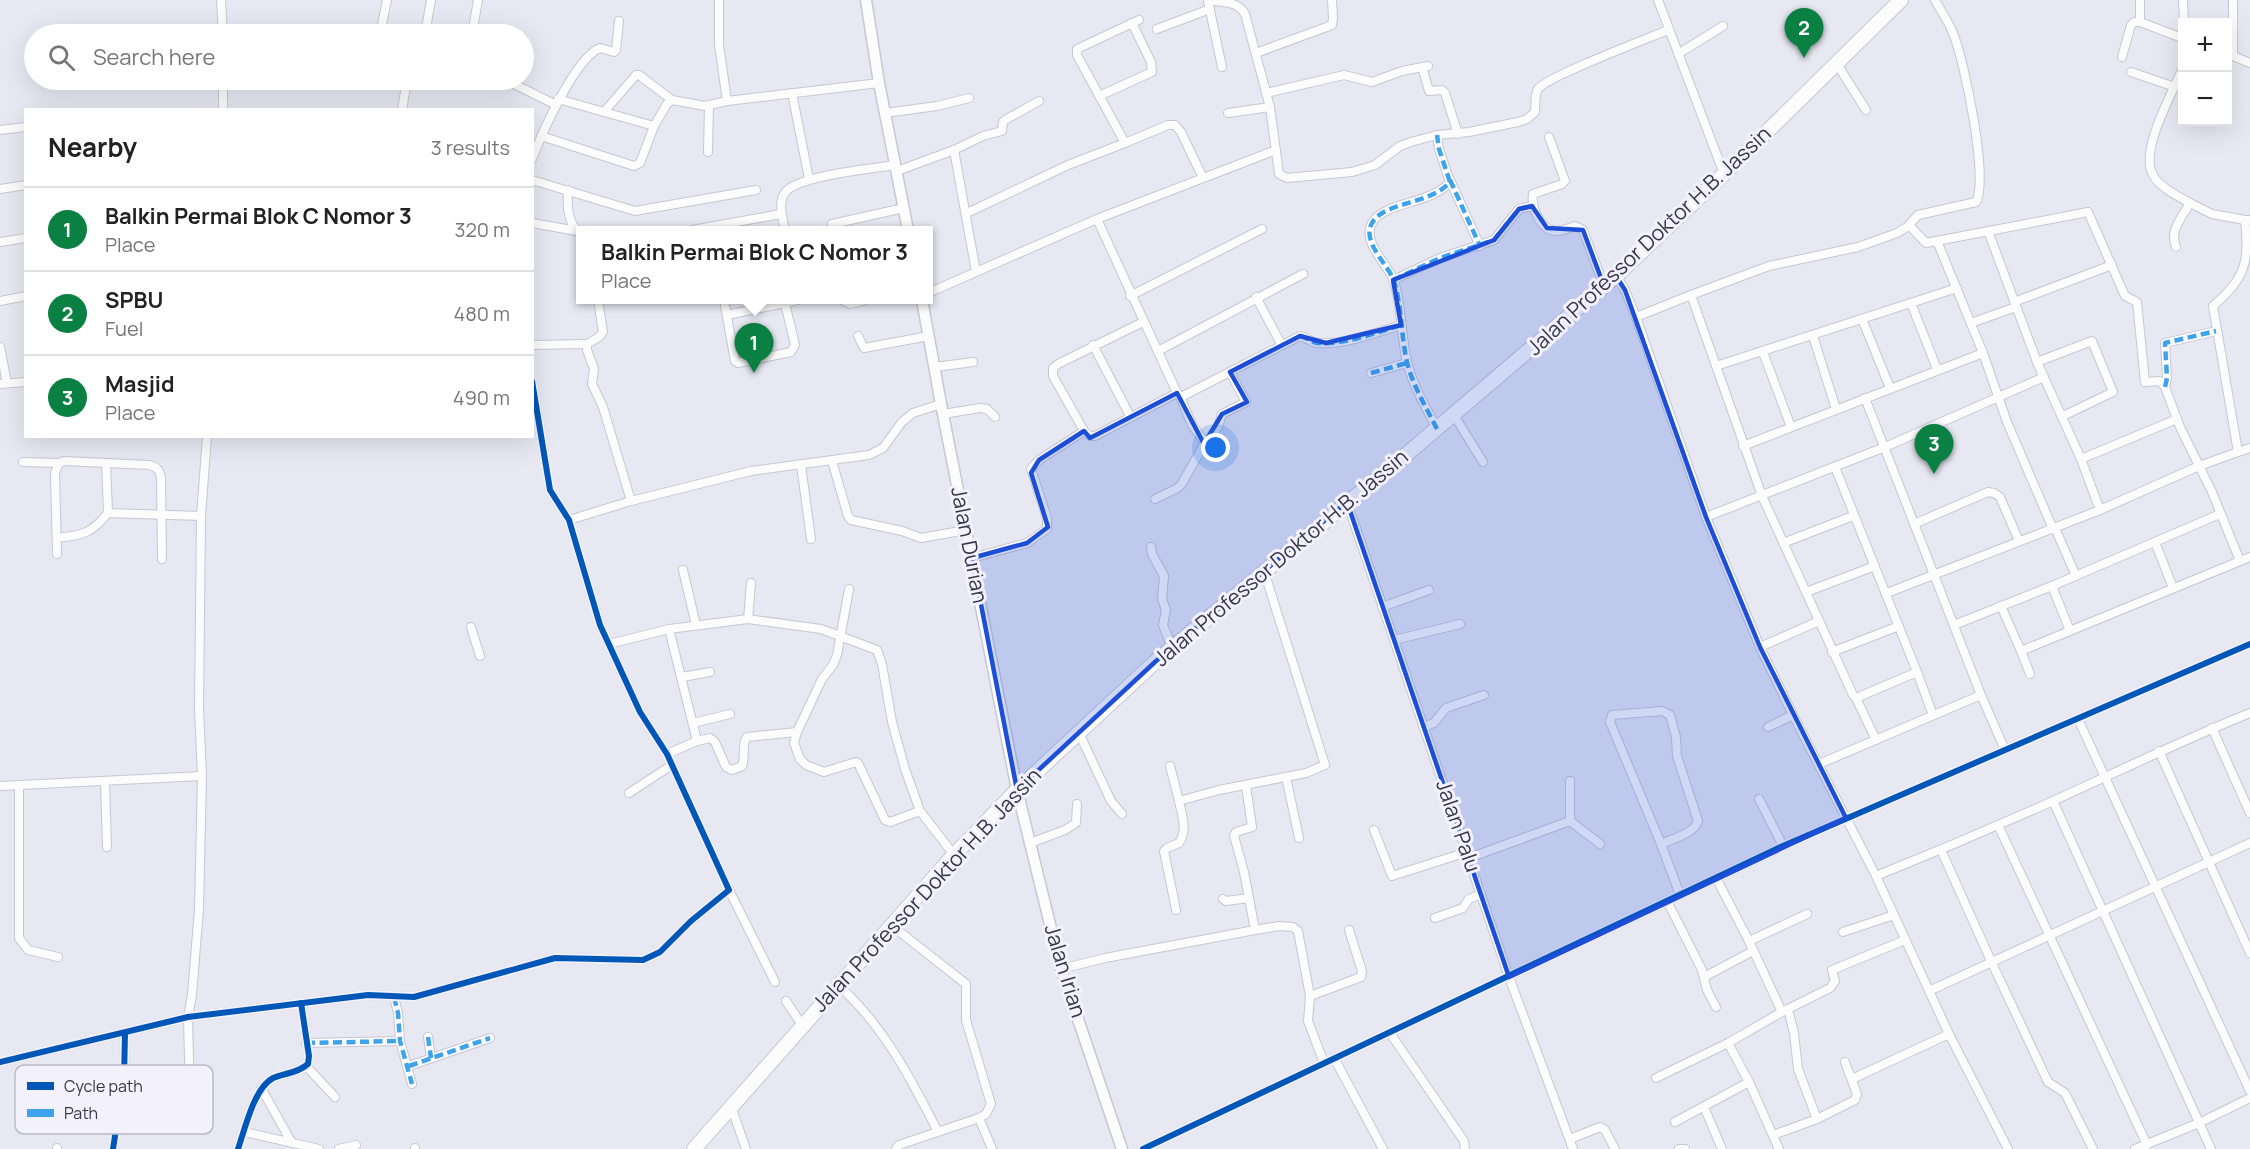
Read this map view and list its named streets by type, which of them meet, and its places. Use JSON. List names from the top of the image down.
{
  "streets": {
    "highway": ["Jalan Professor Doktor H.B. Jassin"],
    "street": ["Jalan Durian", "Jalan Palu", "Jalan Irian"]
  },
  "crossings": [
    ["Jalan Professor Doktor H.B. Jassin", "Jalan Durian"],
    ["Jalan Professor Doktor H.B. Jassin", "Jalan Palu"],
    ["Jalan Professor Doktor H.B. Jassin", "Jalan Irian"],
    ["Jalan Durian", "Jalan Irian"]
  ],
  "legend": ["Cycle path", "Path"],
  "page": {
    "pins": ["2", "1", "3"],
    "map_buttons": ["+", "−"],
    "search": "Search here",
    "heading": ["Nearby", "3 results"],
    "list": [
      {
        "mark": "1",
        "name": "Balkin Permai Blok C Nomor 3",
        "note": "Place",
        "value": "320 m"
      },
      {
        "mark": "2",
        "name": "SPBU",
        "note": "Fuel",
        "value": "480 m"
      },
      {
        "mark": "3",
        "name": "Masjid",
        "note": "Place",
        "value": "490 m"
      }
    ],
    "popup": ["Balkin Permai Blok C Nomor 3", "Place"]
  }
}
